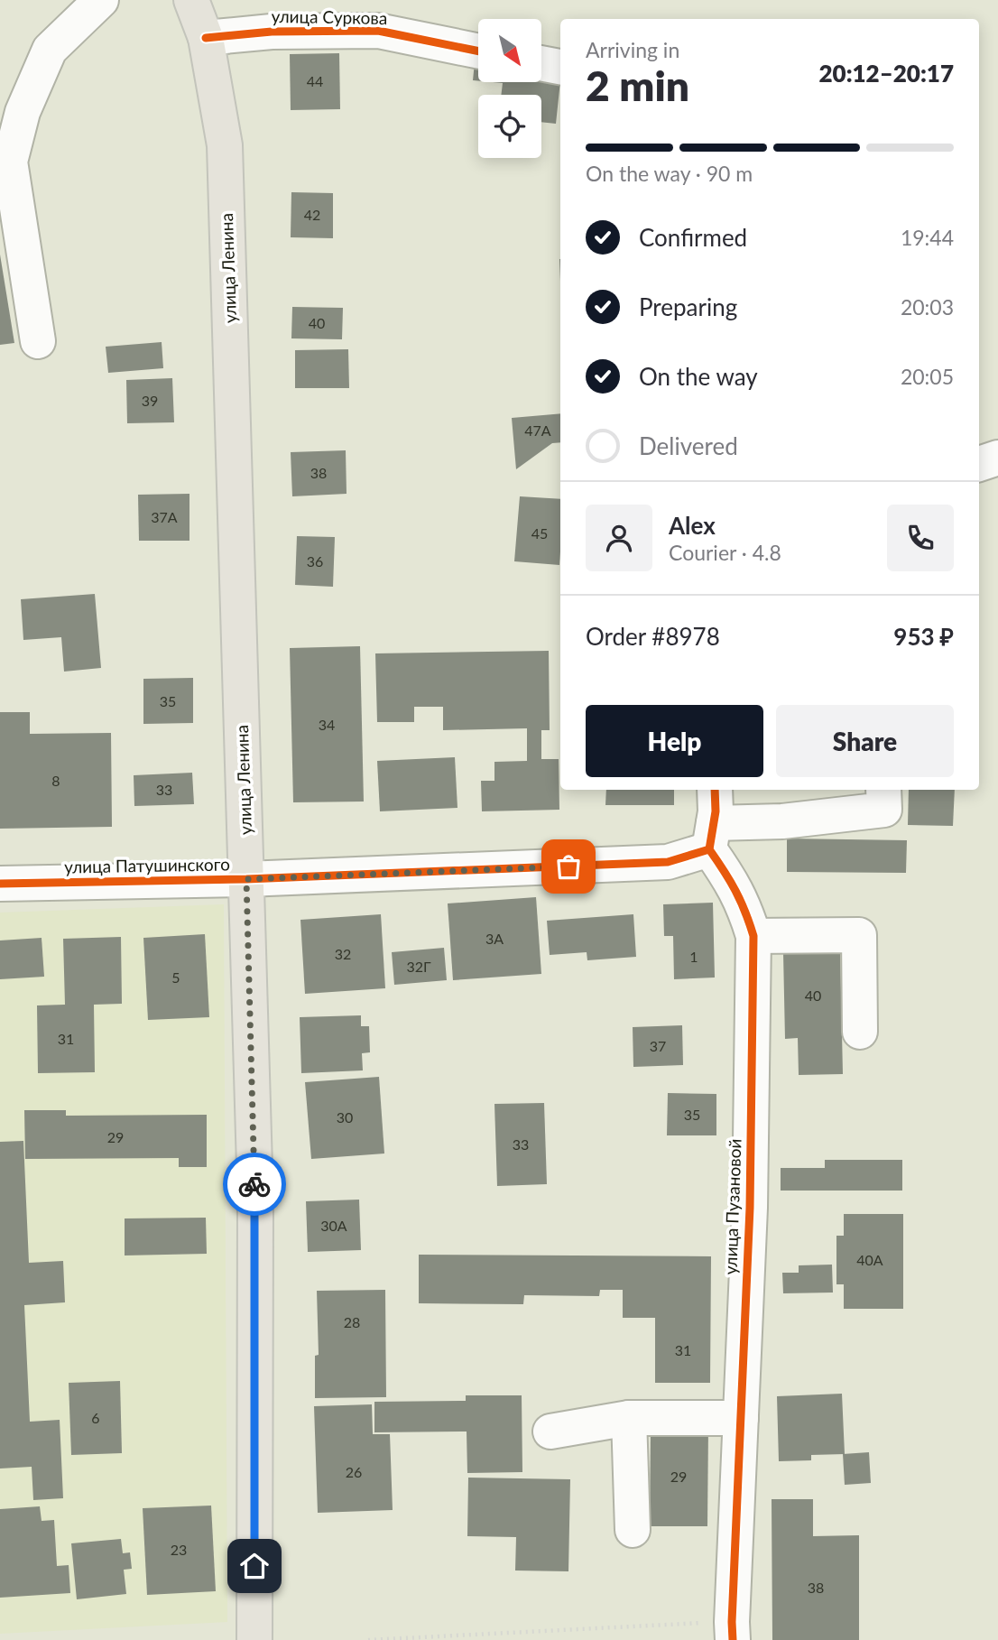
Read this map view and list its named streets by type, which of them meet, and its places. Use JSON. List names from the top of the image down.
{
  "streets": {
    "main road": ["улица Ленина"],
    "street": ["улица Суркова", "улица Патушинского", "улица Пузановой"]
  },
  "crossings": [
    ["улица Суркова", "улица Ленина"],
    ["улица Ленина", "улица Патушинского"],
    ["улица Патушинского", "улица Пузановой"]
  ],
  "house_numbers": [
    "44",
    "42",
    "40",
    "39",
    "47А",
    "38",
    "37А",
    "45",
    "36",
    "35",
    "34",
    "8",
    "33",
    "3А",
    "32",
    "1",
    "32Г",
    "5",
    "40",
    "31",
    "37",
    "35",
    "30",
    "29",
    "33",
    "30А",
    "40А",
    "28",
    "31",
    "6",
    "26",
    "29",
    "23",
    "38"
  ],
  "north": "bottom right",
  "page": {
    "heading": ["2 min", "Arriving in", "20:12–20:17"],
    "panel": [
      "Alex",
      "Courier · 4.8",
      "Order #8978",
      "953 ₽"
    ],
    "bar": "On the way · 90 m",
    "list": [
      ["Confirmed", "19:44"],
      ["Preparing", "20:03"],
      ["On the way", "20:05"],
      "Delivered"
    ],
    "buttons": ["Help", "Share"]
  }
}
